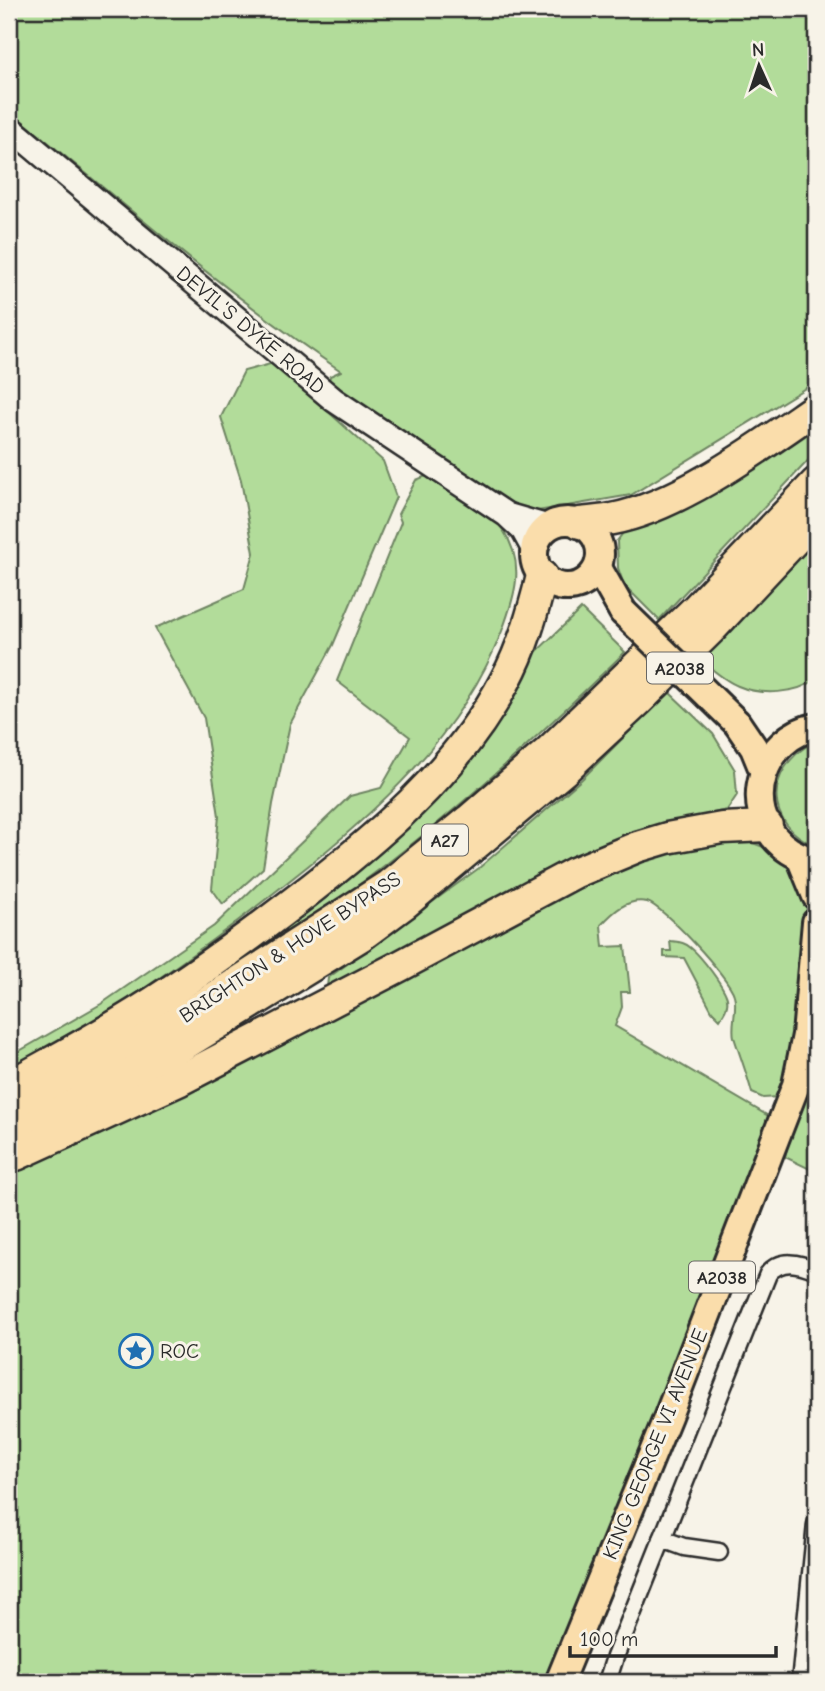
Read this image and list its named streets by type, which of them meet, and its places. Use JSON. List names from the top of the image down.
{
  "streets": {
    "highway": ["A27", "BRIGHTON & HOVE BYPASS"],
    "main road": ["A2038", "KING GEORGE VI AVENUE"],
    "street": ["DEVIL'S DYKE ROAD"]
  },
  "crossings": [
    ["DEVIL'S DYKE ROAD", "A2038"],
    ["DEVIL'S DYKE ROAD", "A27"],
    ["A2038", "A27"]
  ],
  "places": {
    "place": ["ROC"]
  },
  "scale_bar": "100 m",
  "north": "top"
}
